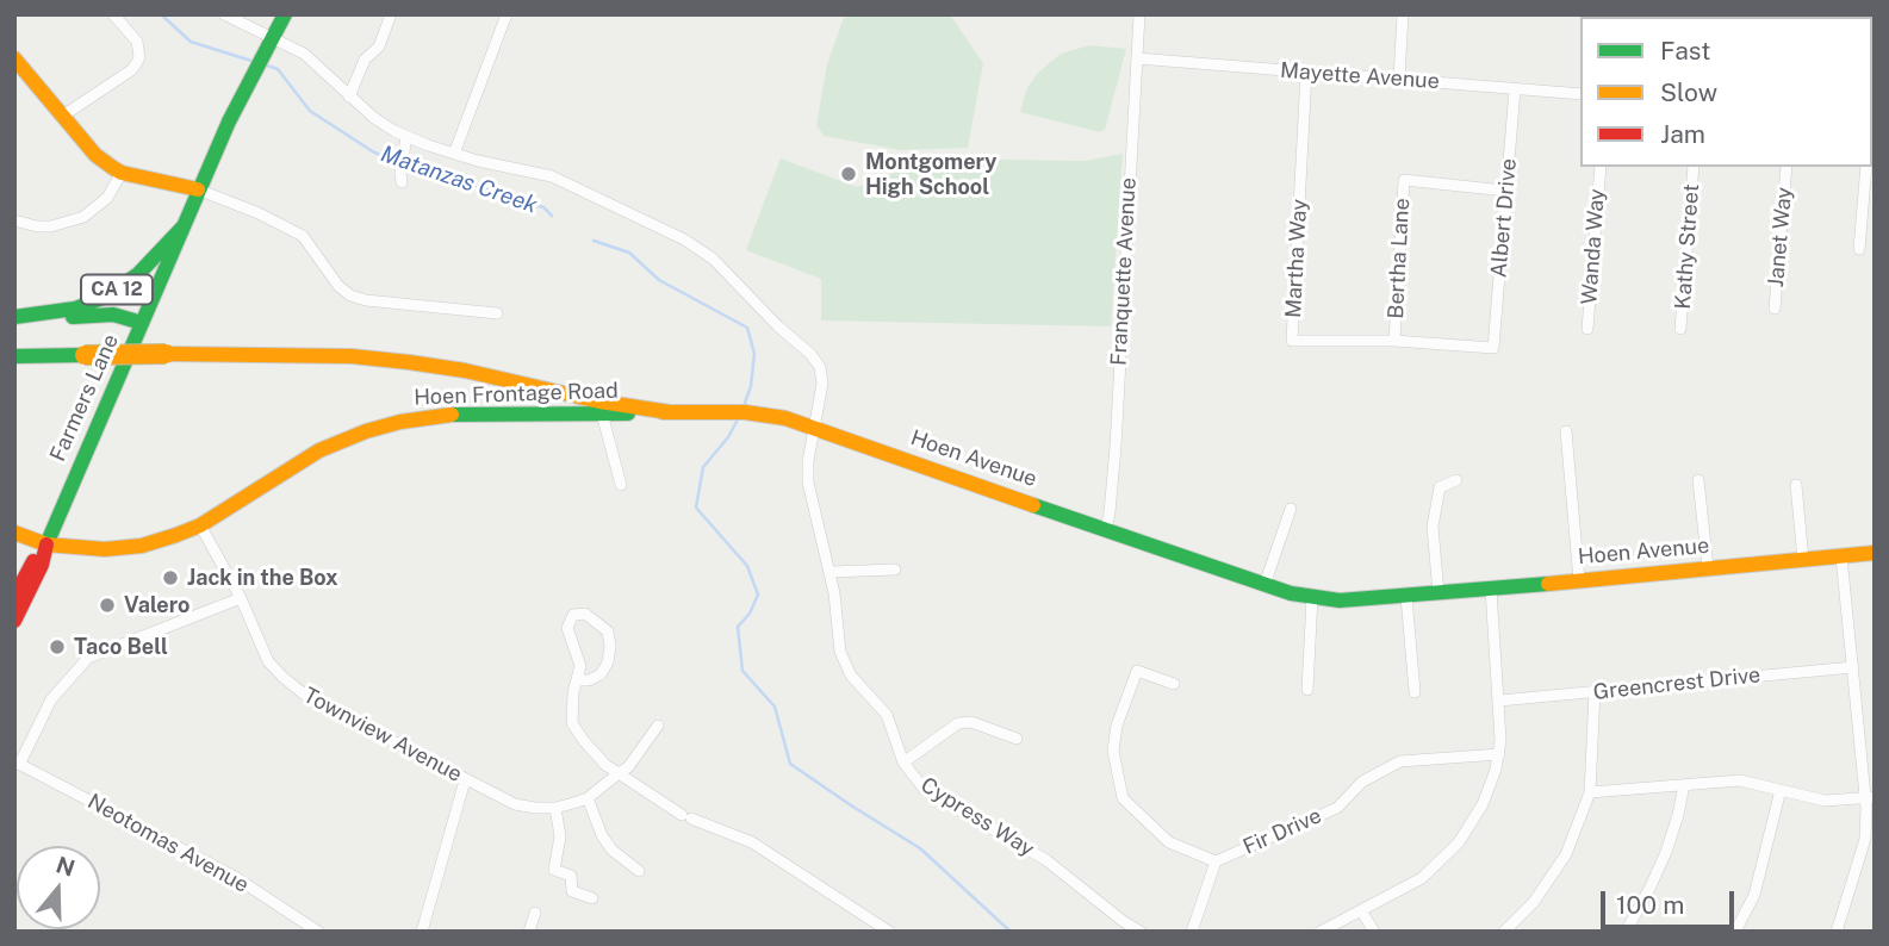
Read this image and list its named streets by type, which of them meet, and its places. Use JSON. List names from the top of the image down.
{
  "streets": {
    "main road": [
      "CA 12",
      "Hoen Frontage Road",
      "Farmers Lane",
      "Hoen Avenue"
    ],
    "street": [
      "Mayette Avenue",
      "Albert Drive",
      "Janet Way",
      "Wanda Way",
      "Kathy Street",
      "Martha Way",
      "Bertha Lane",
      "Franquette Avenue",
      "Greencrest Drive",
      "Townview Avenue",
      "Cypress Way",
      "Fir Drive",
      "Neotomas Avenue"
    ]
  },
  "crossings": [
    ["Mayette Avenue", "Albert Drive"],
    ["Mayette Avenue", "Martha Way"],
    ["Mayette Avenue", "Franquette Avenue"],
    ["Albert Drive", "Bertha Lane"],
    ["Martha Way", "Bertha Lane"],
    ["Franquette Avenue", "Hoen Avenue"],
    ["CA 12", "Farmers Lane"],
    ["Hoen Frontage Road", "Farmers Lane"],
    ["Hoen Frontage Road", "Hoen Avenue"],
    ["Hoen Frontage Road", "Townview Avenue"],
    ["Hoen Frontage Road", "Cypress Way"],
    ["Hoen Avenue", "Cypress Way"]
  ],
  "water": ["Matanzas Creek"],
  "places": [
    "Montgomery High School",
    "Jack in the Box",
    "Valero",
    "Taco Bell"
  ],
  "legend": ["Fast", "Slow", "Jam"],
  "scale_bar": "100 m",
  "north": "top"
}
